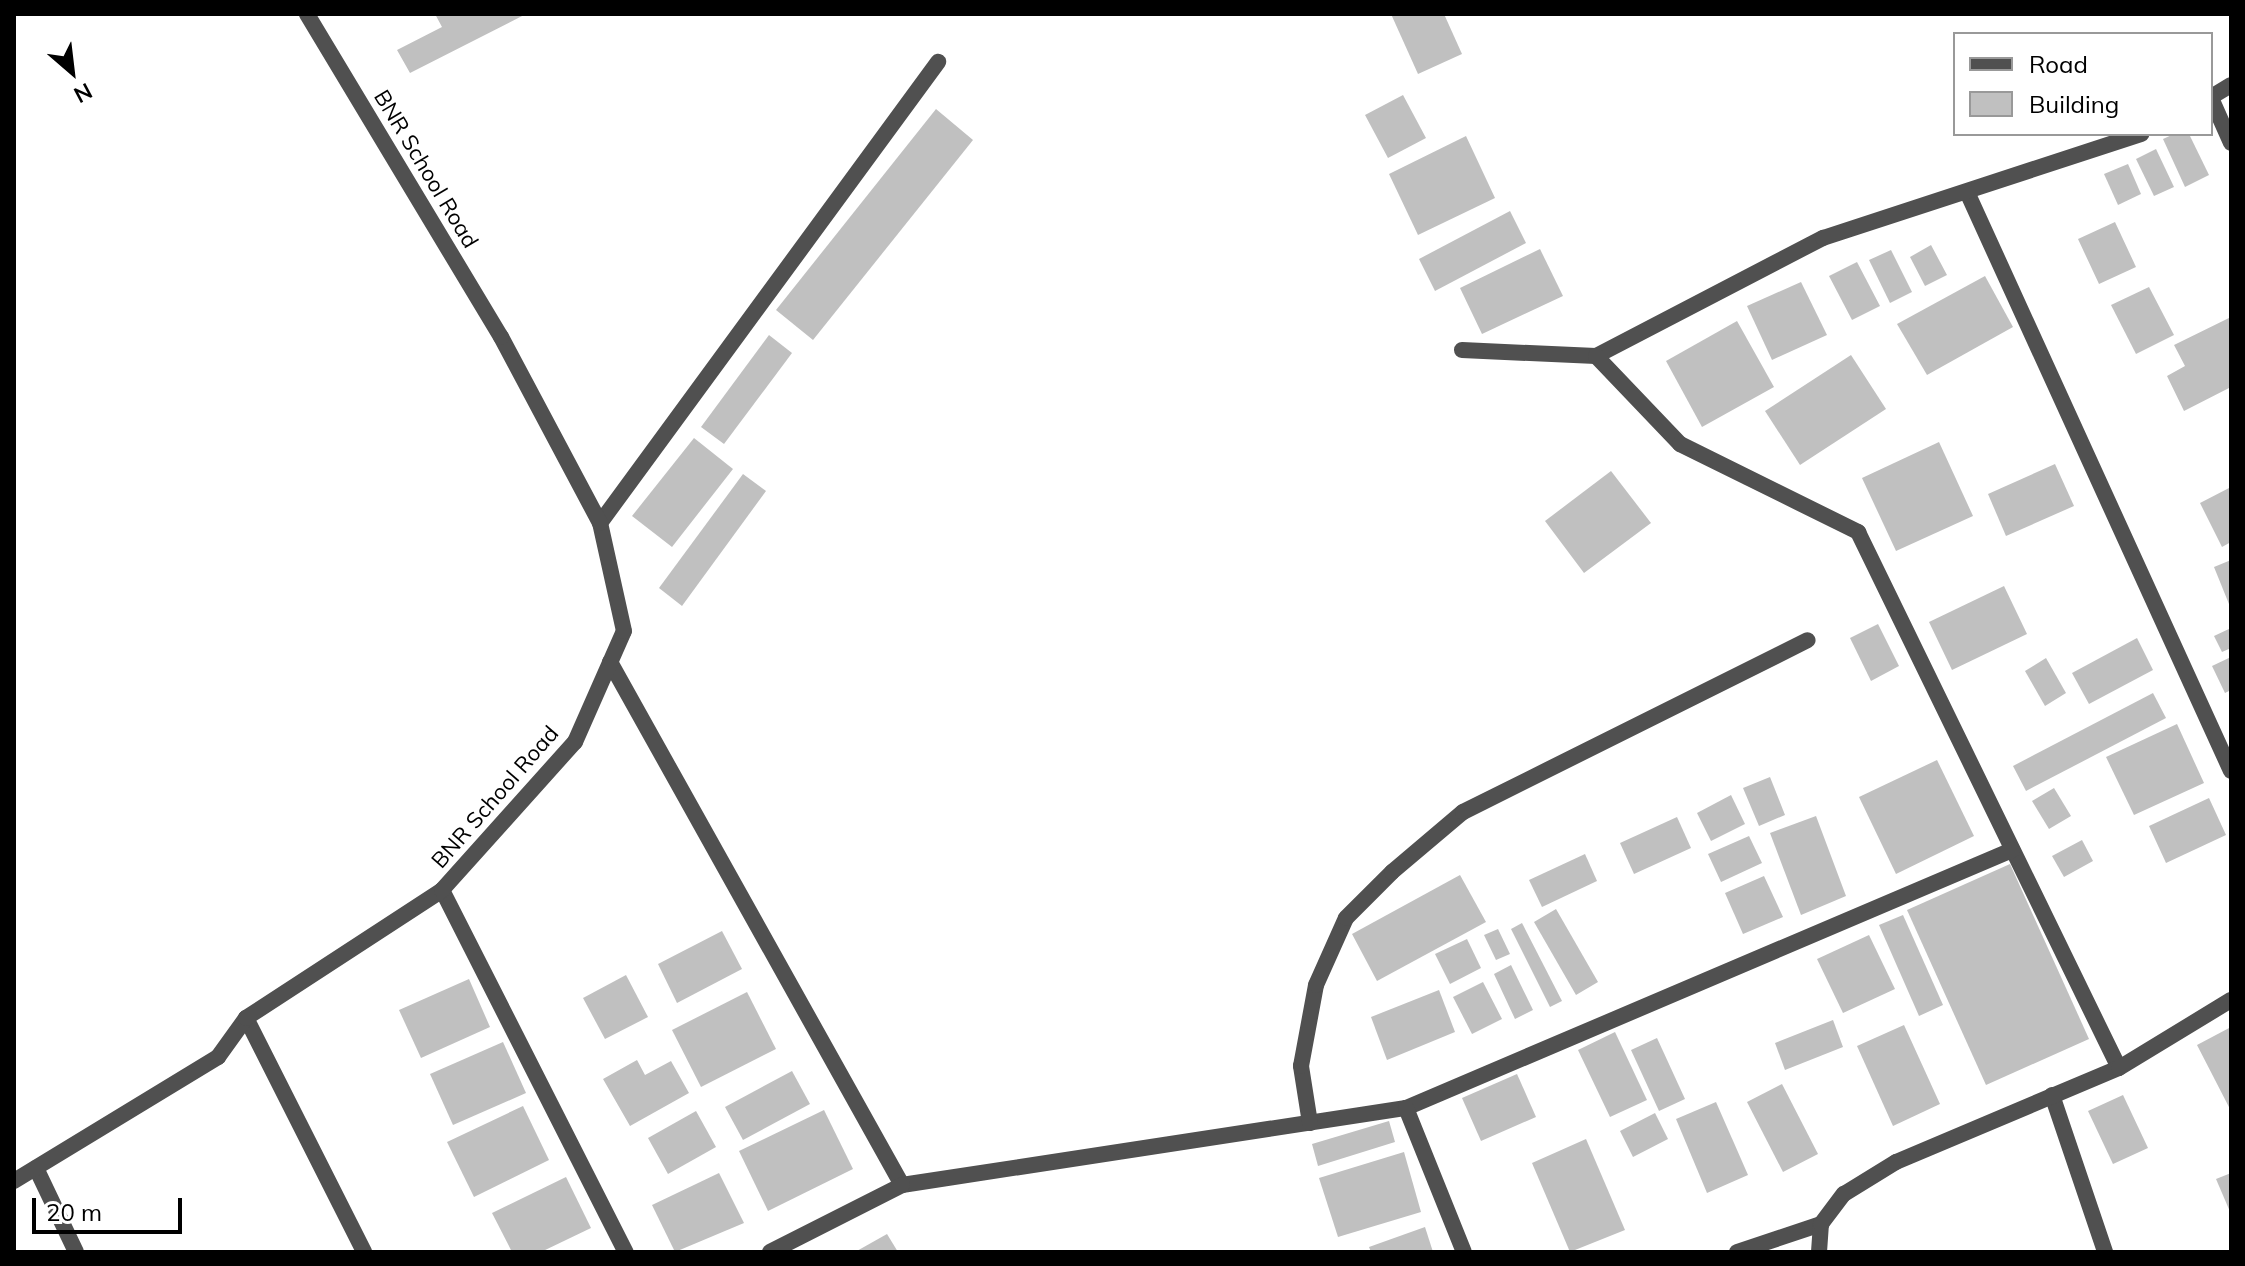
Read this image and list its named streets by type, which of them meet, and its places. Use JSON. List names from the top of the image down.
{
  "streets": {
    "street": ["BNR School Road"]
  },
  "legend": ["Road", "Building"],
  "scale_bar": "20 m",
  "north": "bottom right"
}
